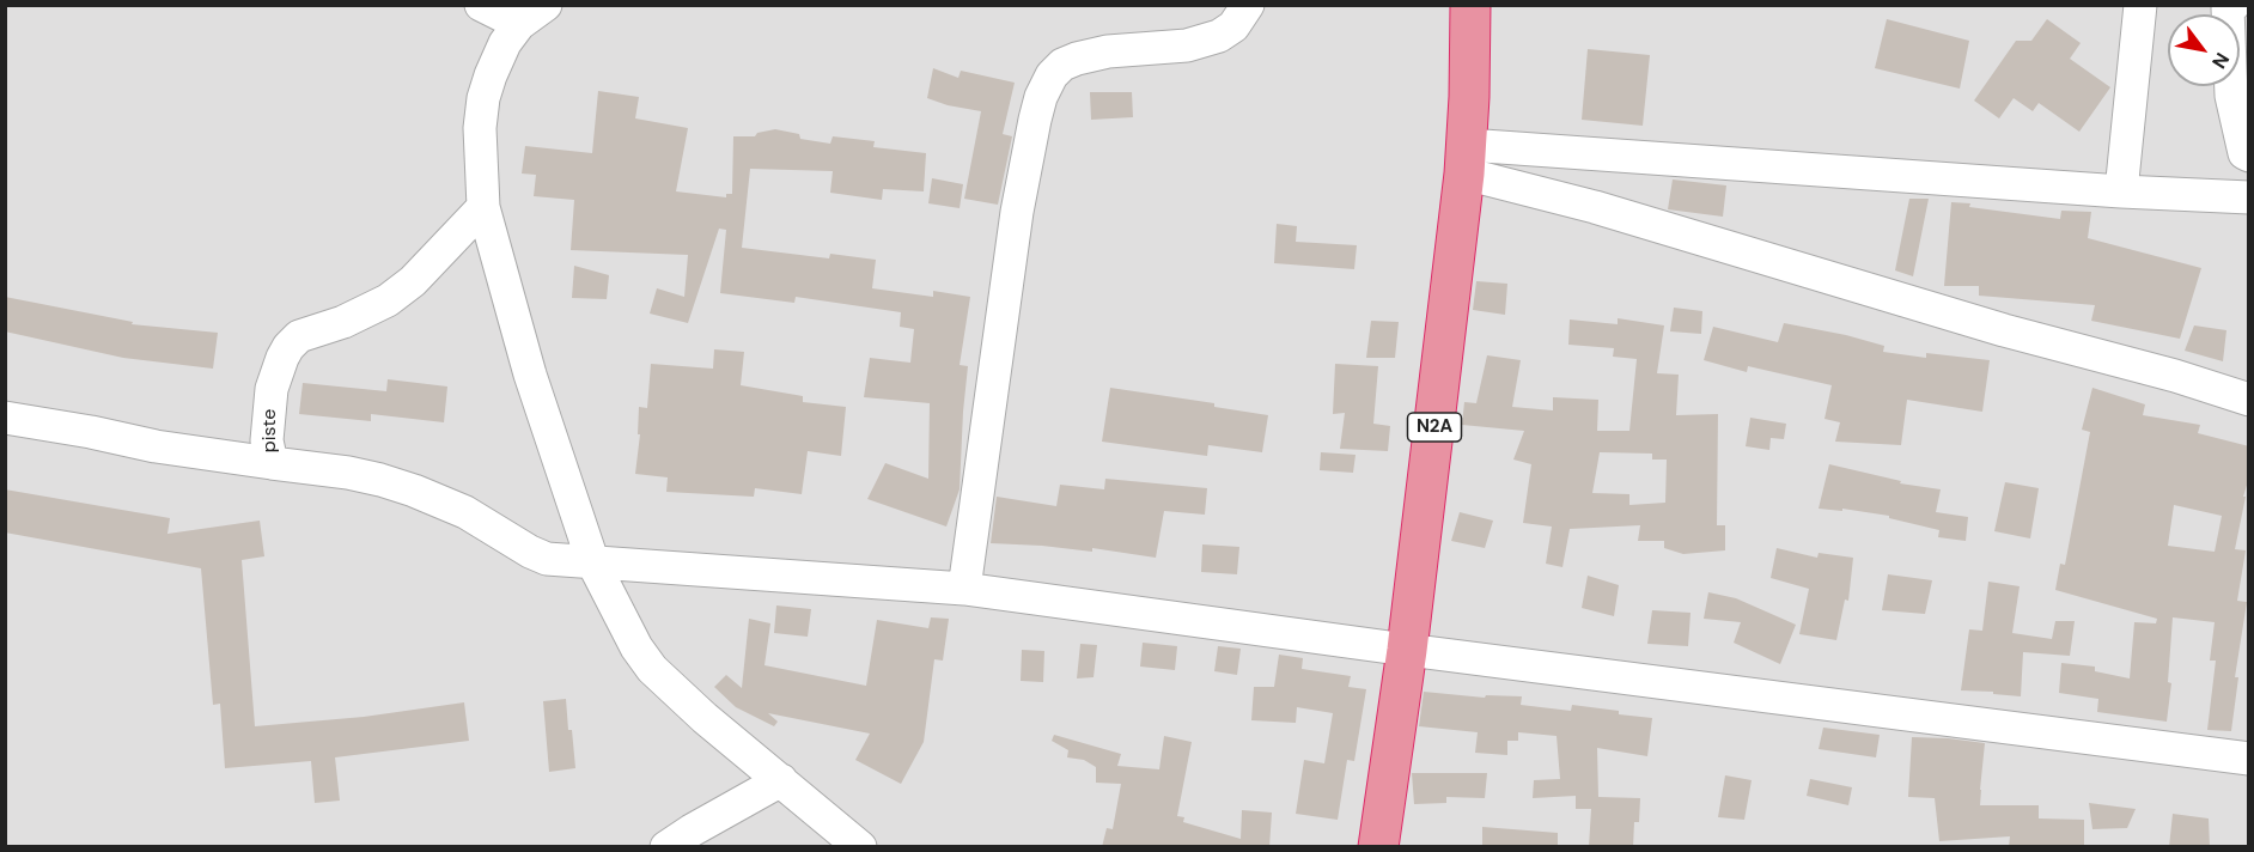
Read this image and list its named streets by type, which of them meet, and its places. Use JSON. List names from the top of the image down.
{
  "streets": {
    "highway": ["N2A"],
    "street": ["piste"]
  },
  "crossings": [
    ["N2A", "piste"]
  ],
  "north": "bottom right"
}
